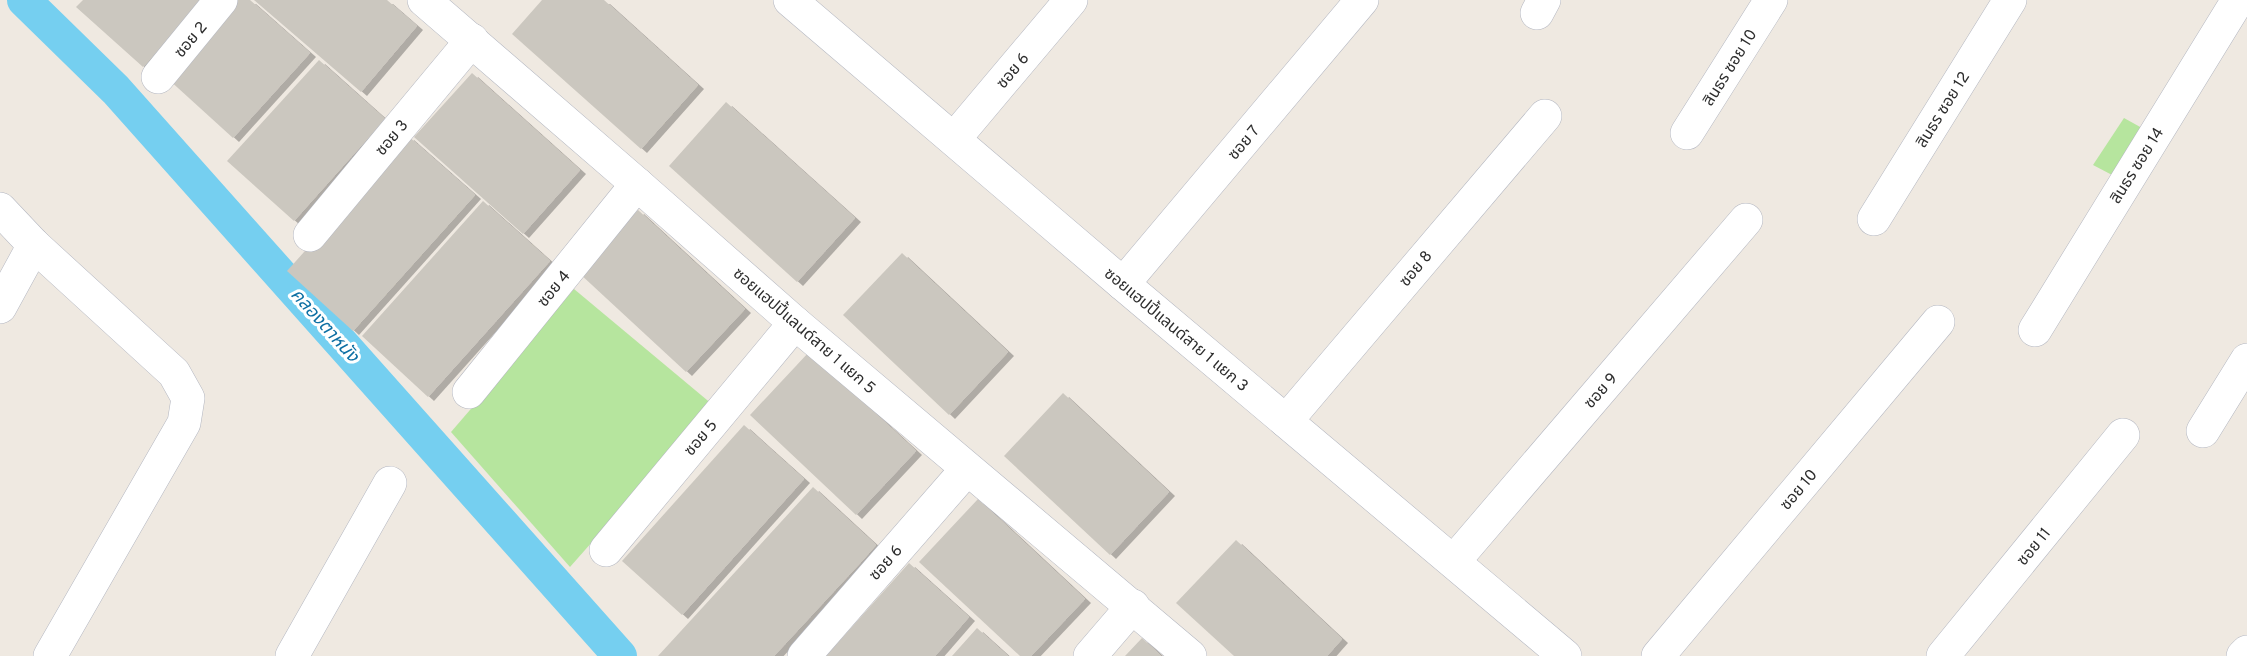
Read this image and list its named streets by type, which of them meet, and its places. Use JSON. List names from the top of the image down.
{
  "streets": {
    "street": [
      "ซอย 2",
      "สินธร ซอย 10",
      "ซอย 6",
      "สินธร ซอย 12",
      "ซอย 3",
      "ซอย 7",
      "สินธร ซอย 14",
      "ซอย 8",
      "ซอย 4",
      "ซอยแฮปปี้แลนด์สาย 1 แยก 3",
      "ซอยแฮปปี้แลนด์สาย 1 แยก 5",
      "ซอย 9",
      "ซอย 5",
      "ซอย 10",
      "ซอย 11"
    ]
  },
  "crossings": [
    ["ซอย 6", "ซอยแฮปปี้แลนด์สาย 1 แยก 3"],
    ["ซอย 6", "ซอยแฮปปี้แลนด์สาย 1 แยก 5"],
    ["ซอย 3", "ซอยแฮปปี้แลนด์สาย 1 แยก 5"],
    ["ซอย 7", "ซอยแฮปปี้แลนด์สาย 1 แยก 3"],
    ["ซอย 8", "ซอยแฮปปี้แลนด์สาย 1 แยก 3"],
    ["ซอย 4", "ซอยแฮปปี้แลนด์สาย 1 แยก 5"],
    ["ซอยแฮปปี้แลนด์สาย 1 แยก 3", "ซอย 9"],
    ["ซอยแฮปปี้แลนด์สาย 1 แยก 5", "ซอย 5"]
  ],
  "water": ["คลองตาหนัง"]
}
